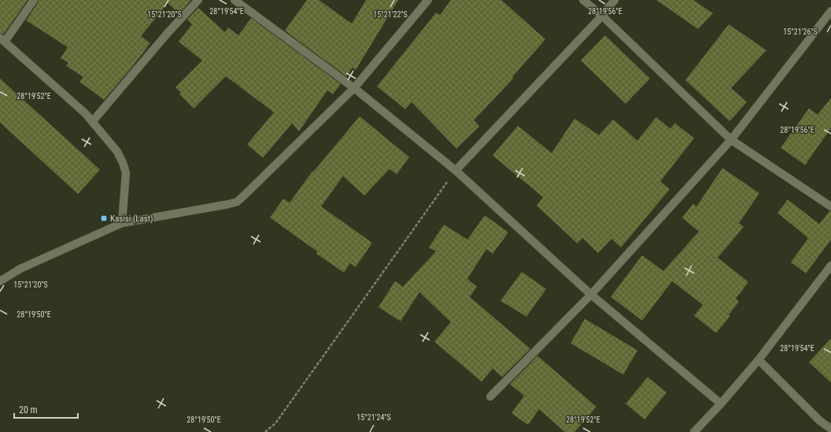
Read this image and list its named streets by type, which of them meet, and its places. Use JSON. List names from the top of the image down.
{
  "places": {
    "transit": ["Kasisi (Last)"]
  },
  "scale_bar": "20 m",
  "coordinates": [
    "28°19'54\"E",
    "28°19'56\"E",
    "15°21'20\"S",
    "15°21'22\"S",
    "15°21'26\"S",
    "28°19'52\"E",
    "28°19'50\"E",
    "15°21'24\"S"
  ]
}
